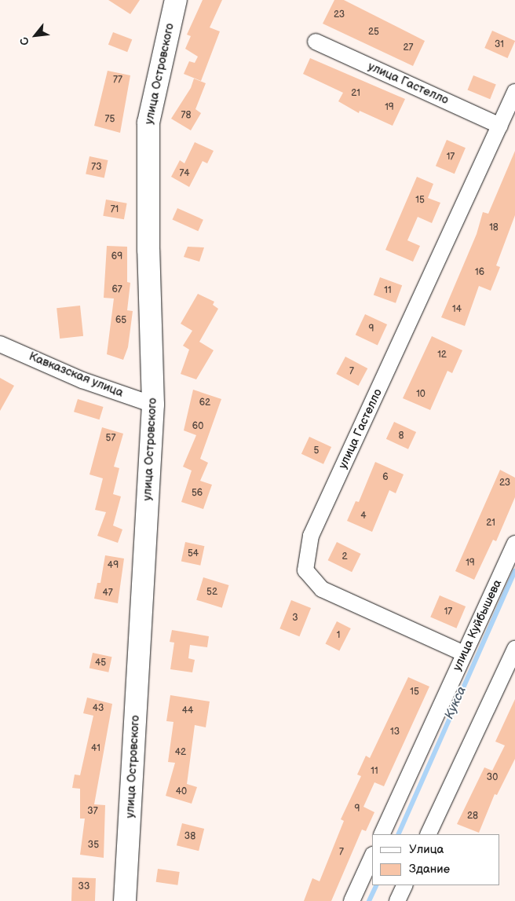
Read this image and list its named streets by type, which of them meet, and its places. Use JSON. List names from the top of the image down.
{
  "streets": {
    "street": [
      "улица Островского",
      "улица Гастелло",
      "Кавказская улица",
      "улица Куйбышева"
    ]
  },
  "crossings": [
    ["улица Островского", "Кавказская улица"],
    ["улица Гастелло", "улица Куйбышева"]
  ],
  "water": ["Кукса"],
  "house_numbers": [
    "23",
    "25",
    "31",
    "27",
    "77",
    "21",
    "19",
    "78",
    "75",
    "17",
    "73",
    "74",
    "15",
    "71",
    "18",
    "69",
    "16",
    "67",
    "11",
    "14",
    "65",
    "9",
    "12",
    "7",
    "10",
    "62",
    "60",
    "8",
    "57",
    "5",
    "6",
    "23",
    "56",
    "4",
    "21",
    "54",
    "2",
    "19",
    "49",
    "52",
    "47",
    "17",
    "3",
    "1",
    "45",
    "15",
    "43",
    "44",
    "13",
    "41",
    "42",
    "11",
    "30",
    "40",
    "9",
    "37",
    "28",
    "38",
    "35",
    "7",
    "33"
  ],
  "legend": ["Улица", "Здание"],
  "north": "bottom left"
}
